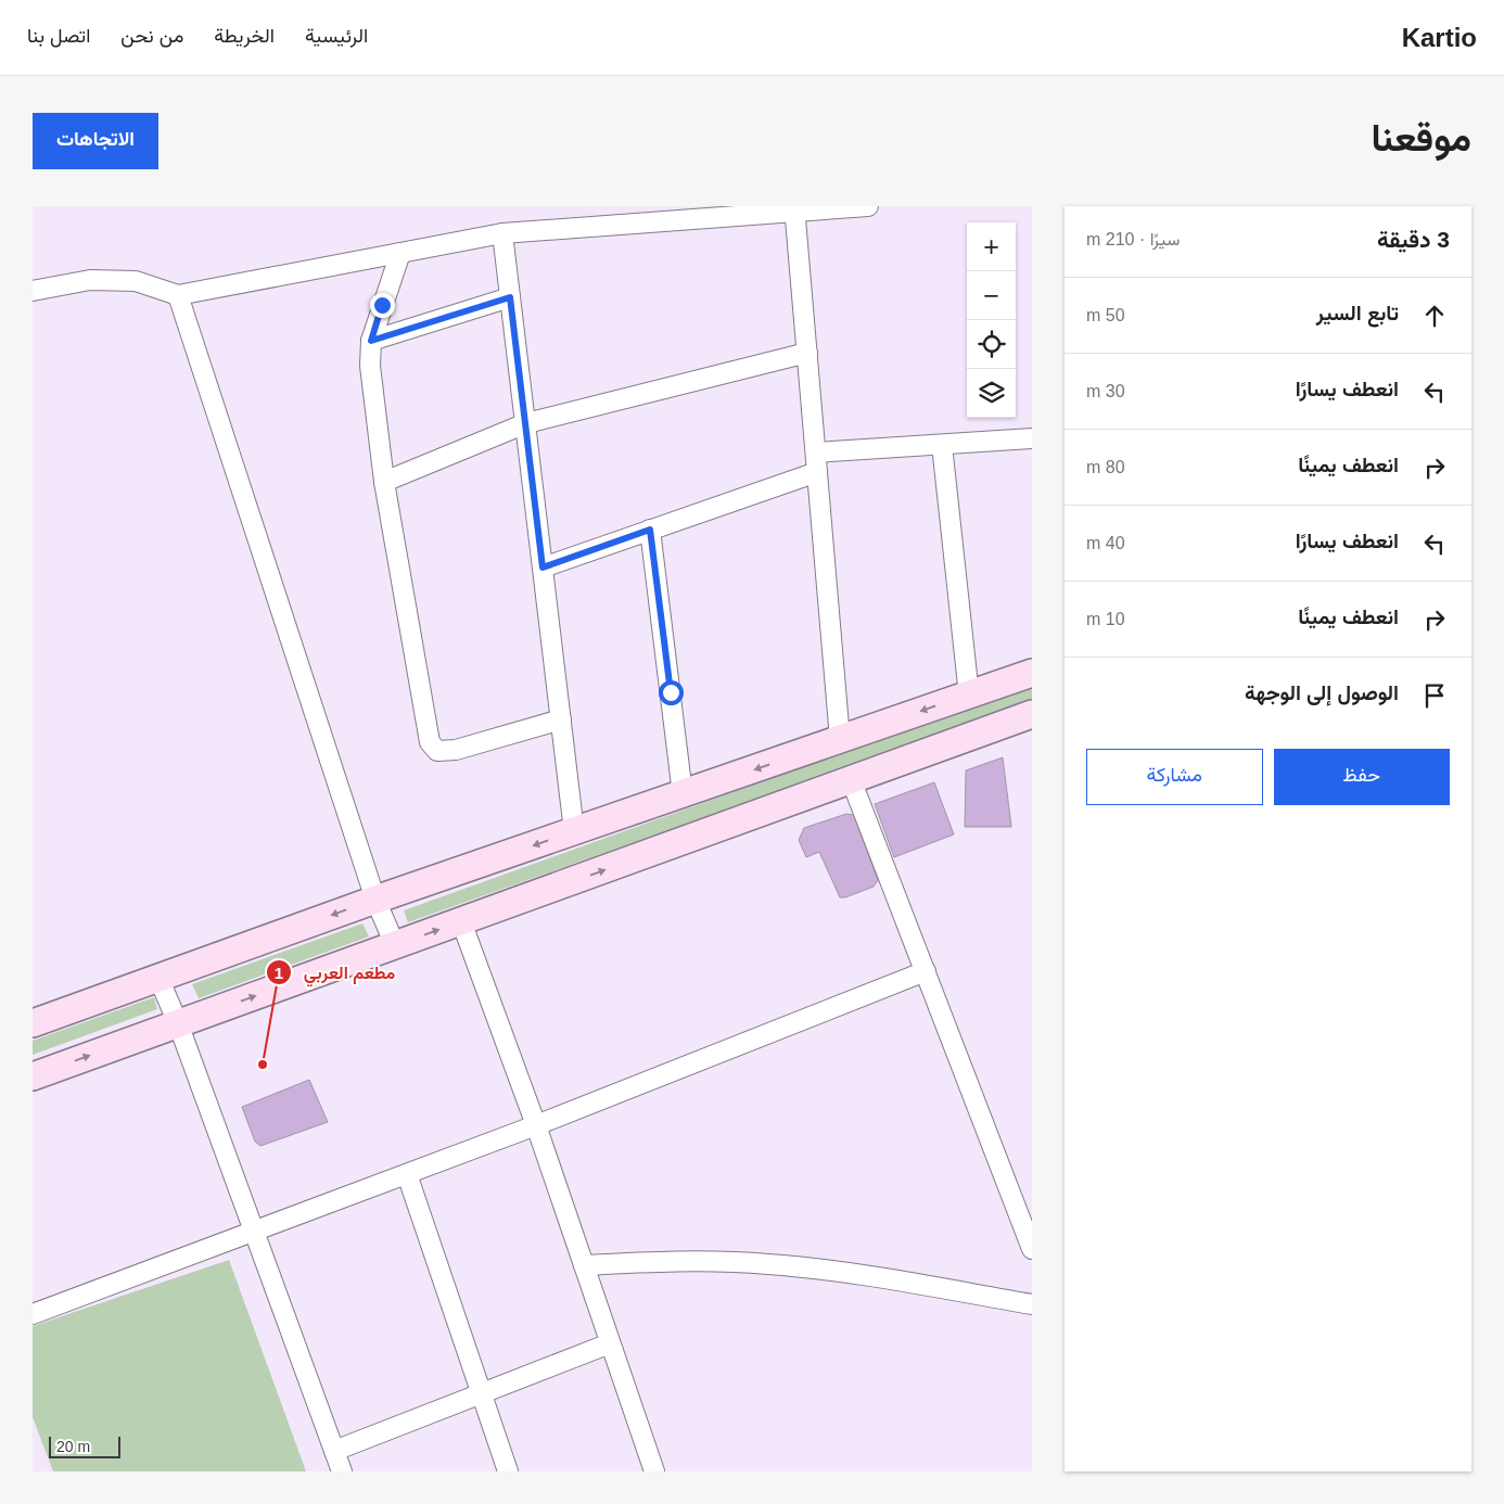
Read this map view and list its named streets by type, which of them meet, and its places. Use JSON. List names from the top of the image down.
{
  "places": ["مطعم العربي"],
  "scale_bar": "20 m",
  "page": {
    "header": "Kartio",
    "nav": [
      "الرئيسية",
      "الخريطة",
      "من نحن",
      "اتصل بنا"
    ],
    "title": "موقعنا",
    "buttons": [
      "الاتجاهات",
      ["حفظ", "مشاركة"]
    ],
    "heading": ["3 دقيقة", "سيرًا · 210 m"],
    "map_buttons": ["+", "−"],
    "list": [
      ["تابع السير", "50 m"],
      ["انعطف يسارًا", "30 m"],
      ["انعطف يمينًا", "80 m"],
      ["انعطف يسارًا", "40 m"],
      ["انعطف يمينًا", "10 m"],
      "الوصول إلى الوجهة"
    ],
    "scale": "20 m"
  }
}
